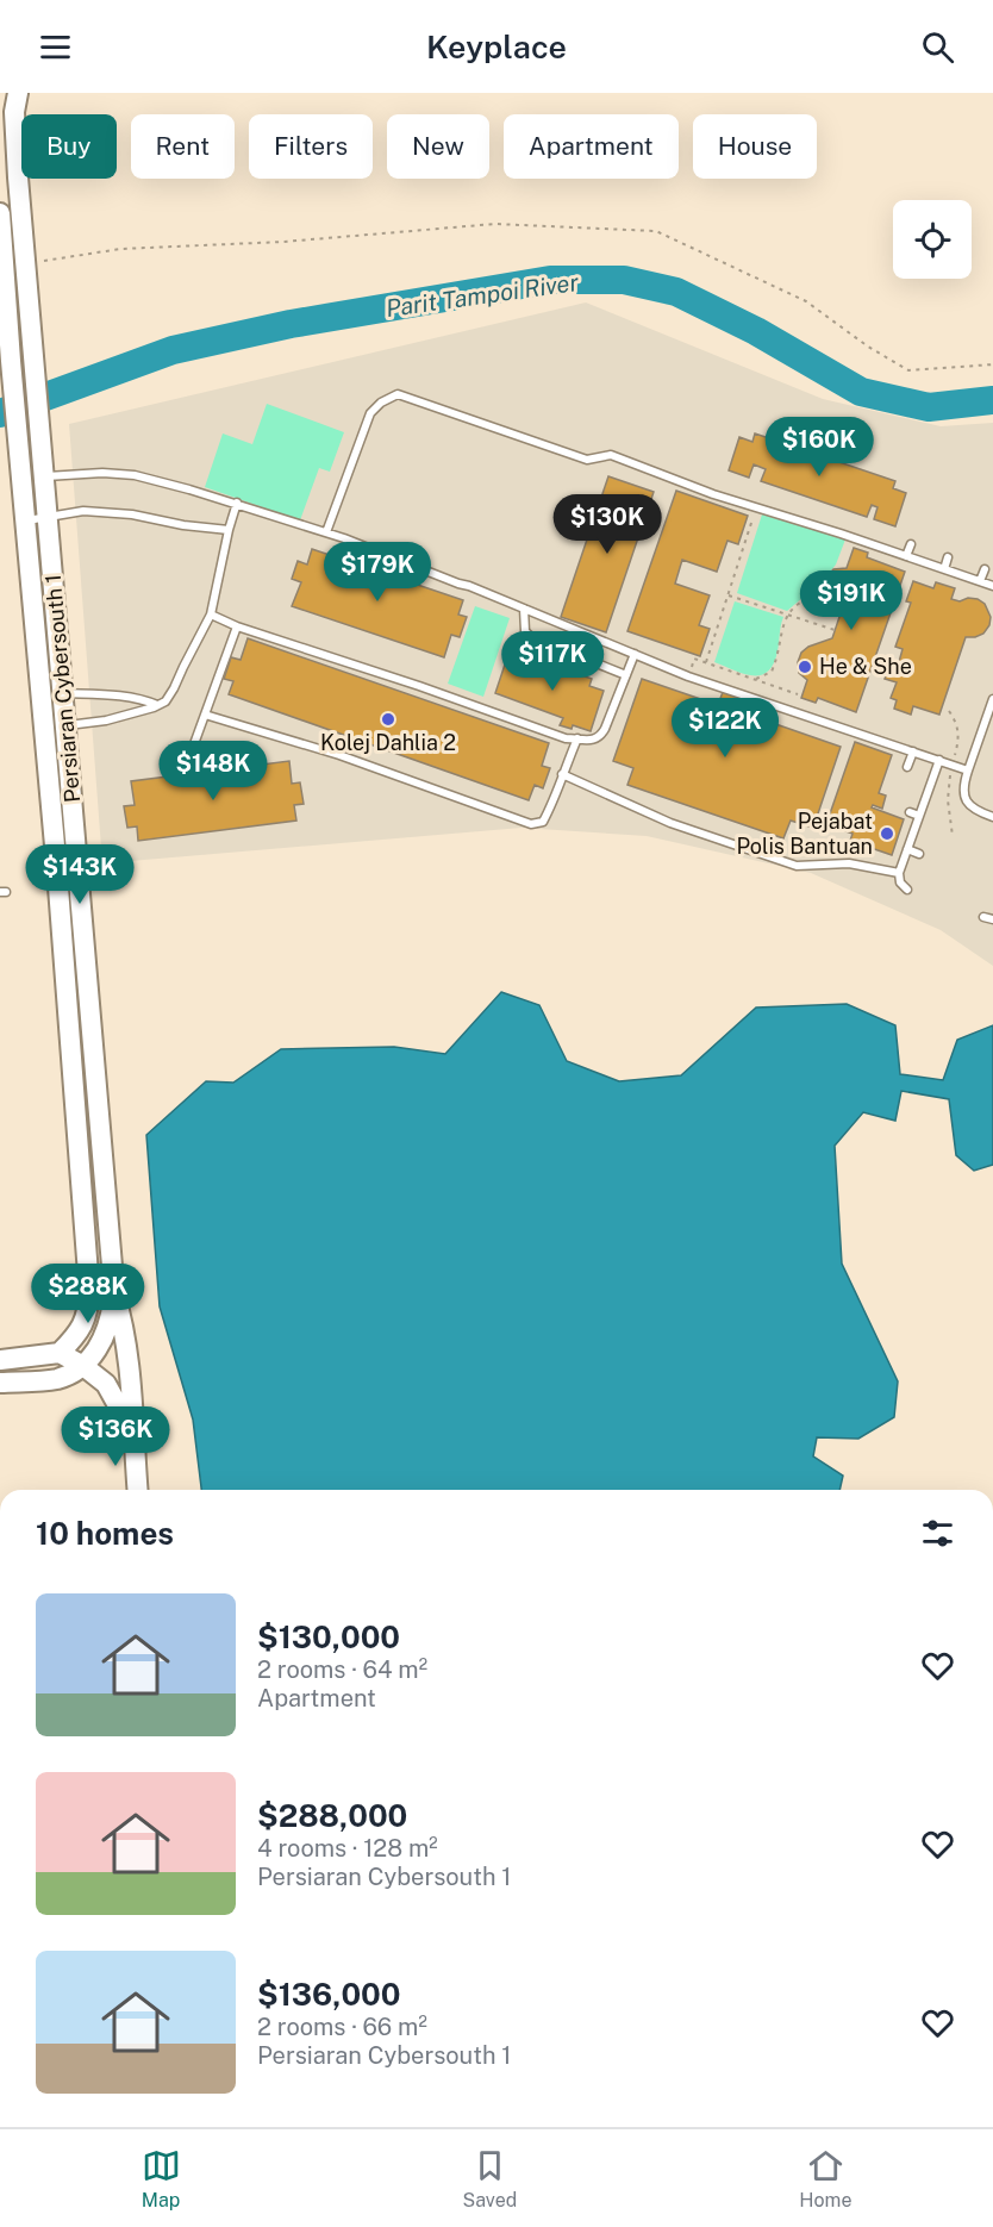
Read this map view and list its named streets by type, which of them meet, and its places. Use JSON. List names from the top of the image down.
{
  "streets": {
    "street": ["Persiaran Cybersouth 1"]
  },
  "water": ["Parit Tampoi River"],
  "places": ["He & She", "Kolej Dahlia 2", "Pejabat Polis Bantuan"],
  "page": {
    "header": "Keyplace",
    "chip": [
      "Buy",
      "Rent",
      "Filters",
      "New",
      "Apartment",
      "House"
    ],
    "price": [
      "$160K",
      "$130K",
      "$179K",
      "$191K",
      "$117K",
      "$122K",
      "$148K",
      "$143K",
      "$288K",
      "$136K"
    ],
    "heading": "10 homes",
    "list": [
      {
        "name": "$130,000",
        "note": "2 rooms · 64 m² · Apartment"
      },
      {
        "name": "$288,000",
        "note": "4 rooms · 128 m² · Persiaran Cybersouth 1"
      },
      {
        "name": "$136,000",
        "note": "2 rooms · 66 m² · Persiaran Cybersouth 1"
      }
    ],
    "tabs": ["Map", "Saved", "Home"]
  }
}
